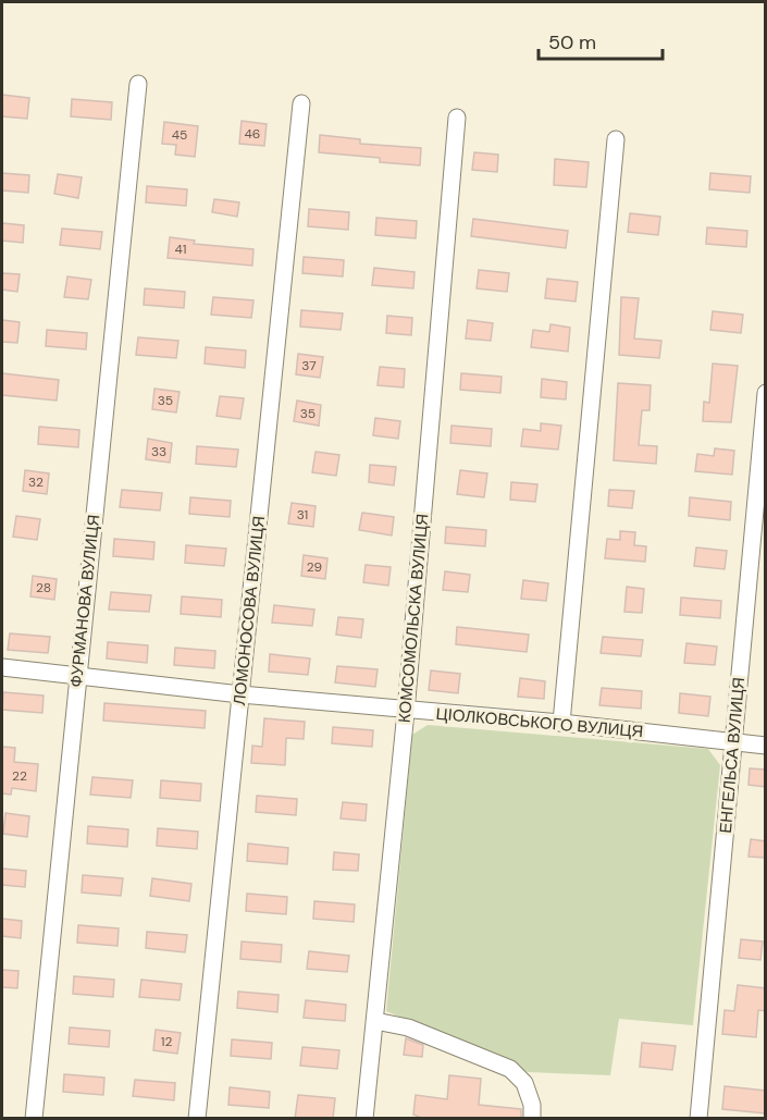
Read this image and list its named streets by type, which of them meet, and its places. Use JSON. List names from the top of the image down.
{
  "streets": {
    "street": [
      "ФУРМАНОВА ВУЛИЦЯ",
      "ЛОМОНОСОВА ВУЛИЦЯ",
      "КОМСОМОЛЬСКА ВУЛИЦЯ",
      "ЦІОЛКОВСЬКОГО ВУЛИЦЯ",
      "ЕНГЕЛЬСА ВУЛИЦЯ"
    ]
  },
  "crossings": [
    ["ФУРМАНОВА ВУЛИЦЯ", "ЦІОЛКОВСЬКОГО ВУЛИЦЯ"],
    ["ЛОМОНОСОВА ВУЛИЦЯ", "ЦІОЛКОВСЬКОГО ВУЛИЦЯ"],
    ["КОМСОМОЛЬСКА ВУЛИЦЯ", "ЦІОЛКОВСЬКОГО ВУЛИЦЯ"],
    ["ЦІОЛКОВСЬКОГО ВУЛИЦЯ", "ЕНГЕЛЬСА ВУЛИЦЯ"]
  ],
  "house_numbers": [
    "46",
    "45",
    "41",
    "37",
    "35",
    "35",
    "33",
    "32",
    "31",
    "29",
    "28",
    "22",
    "12"
  ],
  "scale_bar": "50 m"
}
